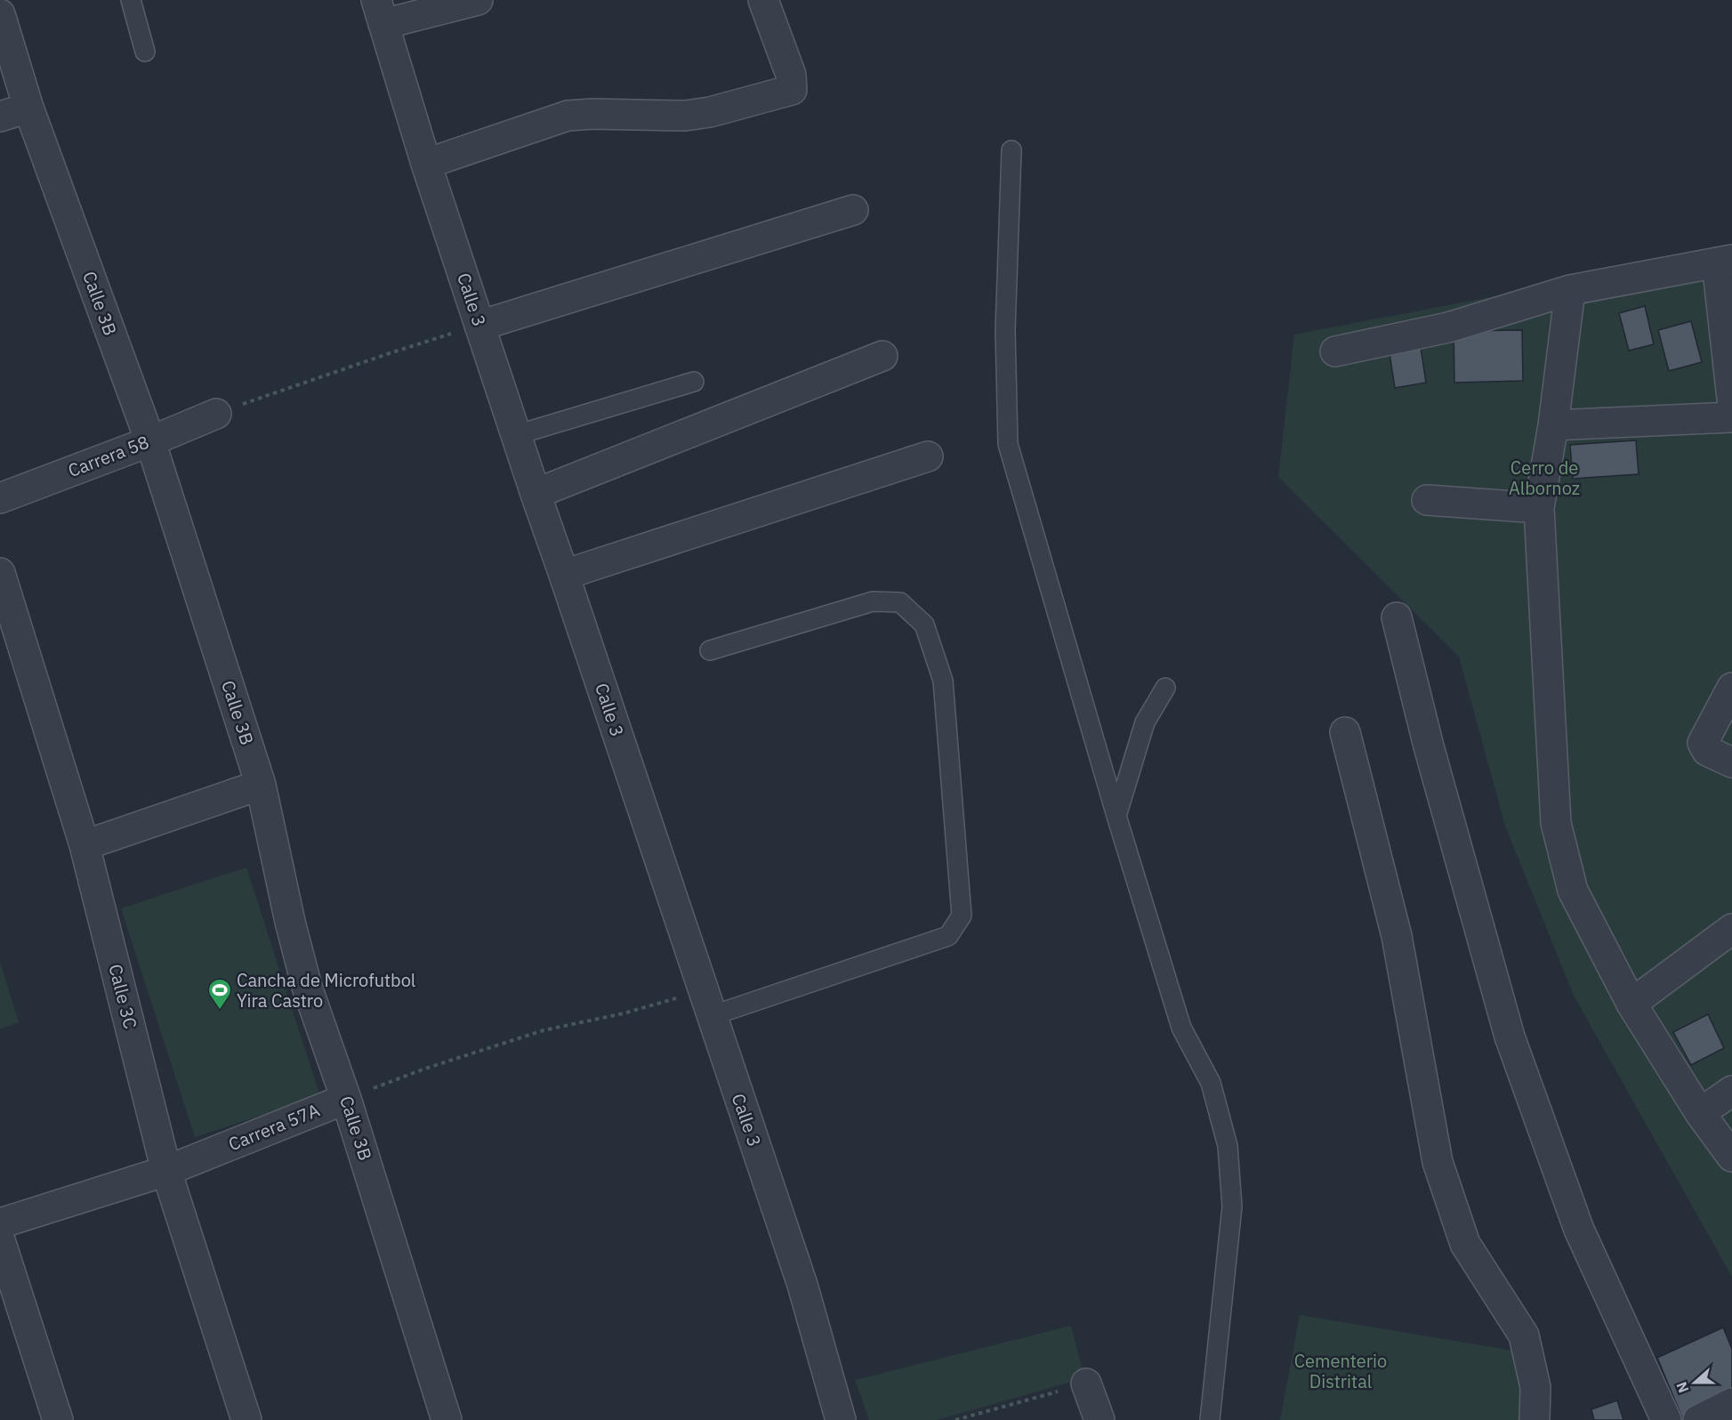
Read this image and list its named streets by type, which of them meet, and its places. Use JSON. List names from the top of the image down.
{
  "streets": {
    "street": [
      "Calle 3",
      "Calle 3B",
      "Carrera 58",
      "Calle 3C",
      "Carrera 57A"
    ]
  },
  "crossings": [
    ["Calle 3B", "Carrera 58"],
    ["Calle 3B", "Carrera 57A"],
    ["Calle 3C", "Carrera 57A"]
  ],
  "parks": ["Cerro de Albornoz", "Cementerio Distrital"],
  "places": {
    "sports": ["Cancha de Microfutbol Yira Castro"]
  },
  "north": "left"
}
